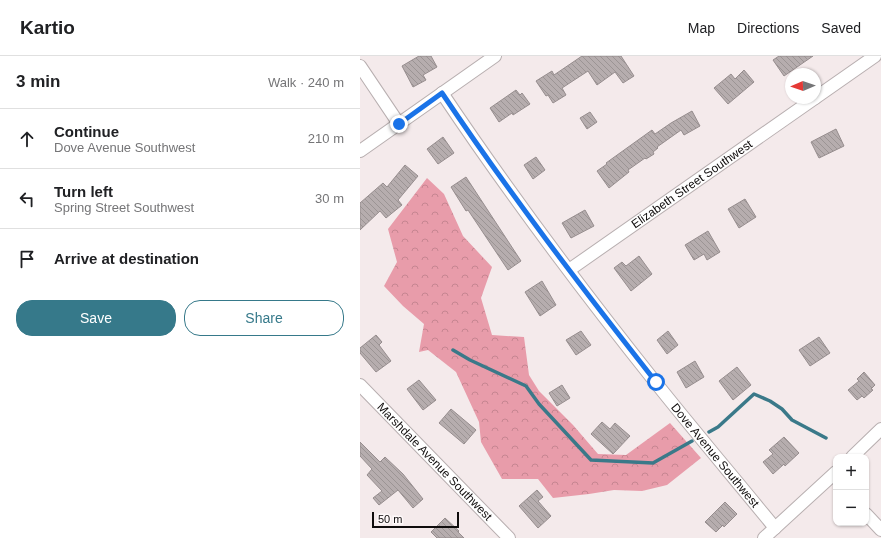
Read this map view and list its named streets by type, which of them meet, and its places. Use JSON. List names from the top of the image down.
{
  "streets": {
    "street": ["Elizabeth Street Southwest", "Dove Avenue Southwest", "Marshdale Avenue Southwest"]
  },
  "crossings": [
    ["Elizabeth Street Southwest", "Dove Avenue Southwest"]
  ],
  "scale_bar": "50 m",
  "north": "left",
  "page": {
    "header": "Kartio",
    "nav": ["Map", "Directions", "Saved"],
    "heading": ["3 min", "Walk · 240 m"],
    "list": [
      ["Continue", "Dove Avenue Southwest", "210 m"],
      ["Turn left", "Spring Street Southwest", "30 m"],
      "Arrive at destination"
    ],
    "buttons": ["Save", "Share"],
    "map_buttons": ["+", "−"],
    "scale": "50 m"
  }
}
